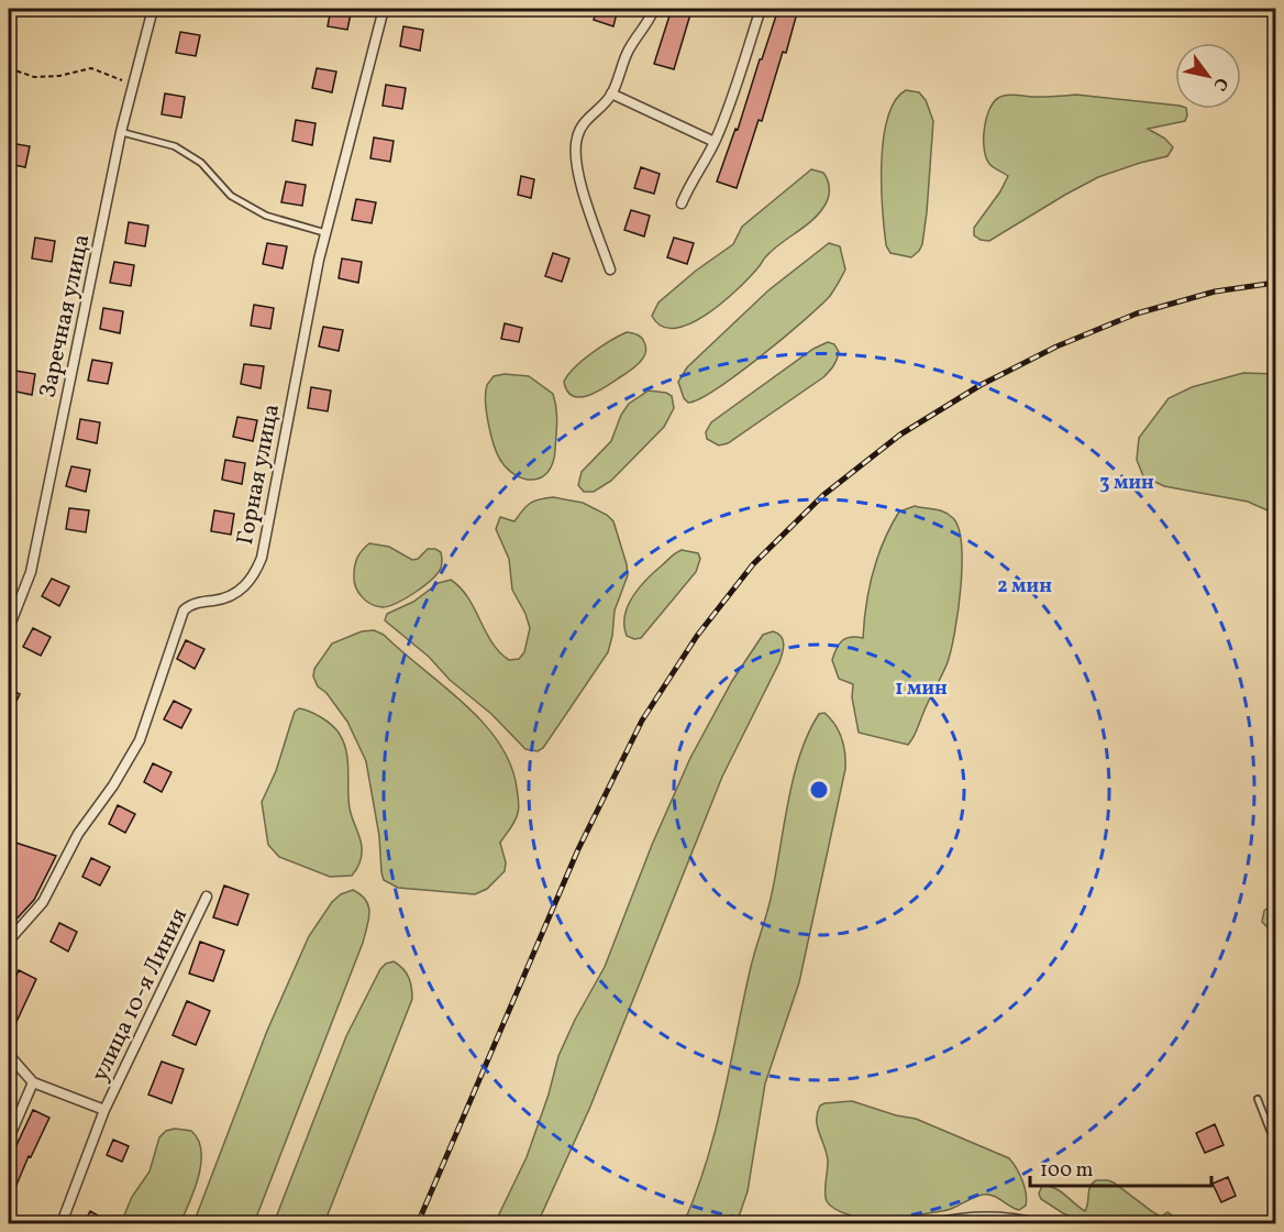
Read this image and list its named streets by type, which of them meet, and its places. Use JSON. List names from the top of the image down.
{
  "streets": {
    "street": ["Заречная улица", "Горная улица", "улица 10-я Линия"]
  },
  "scale_bar": "100 m",
  "north": "bottom right",
  "rings": ["3 мин", "2 мин", "1 мин"]
}
